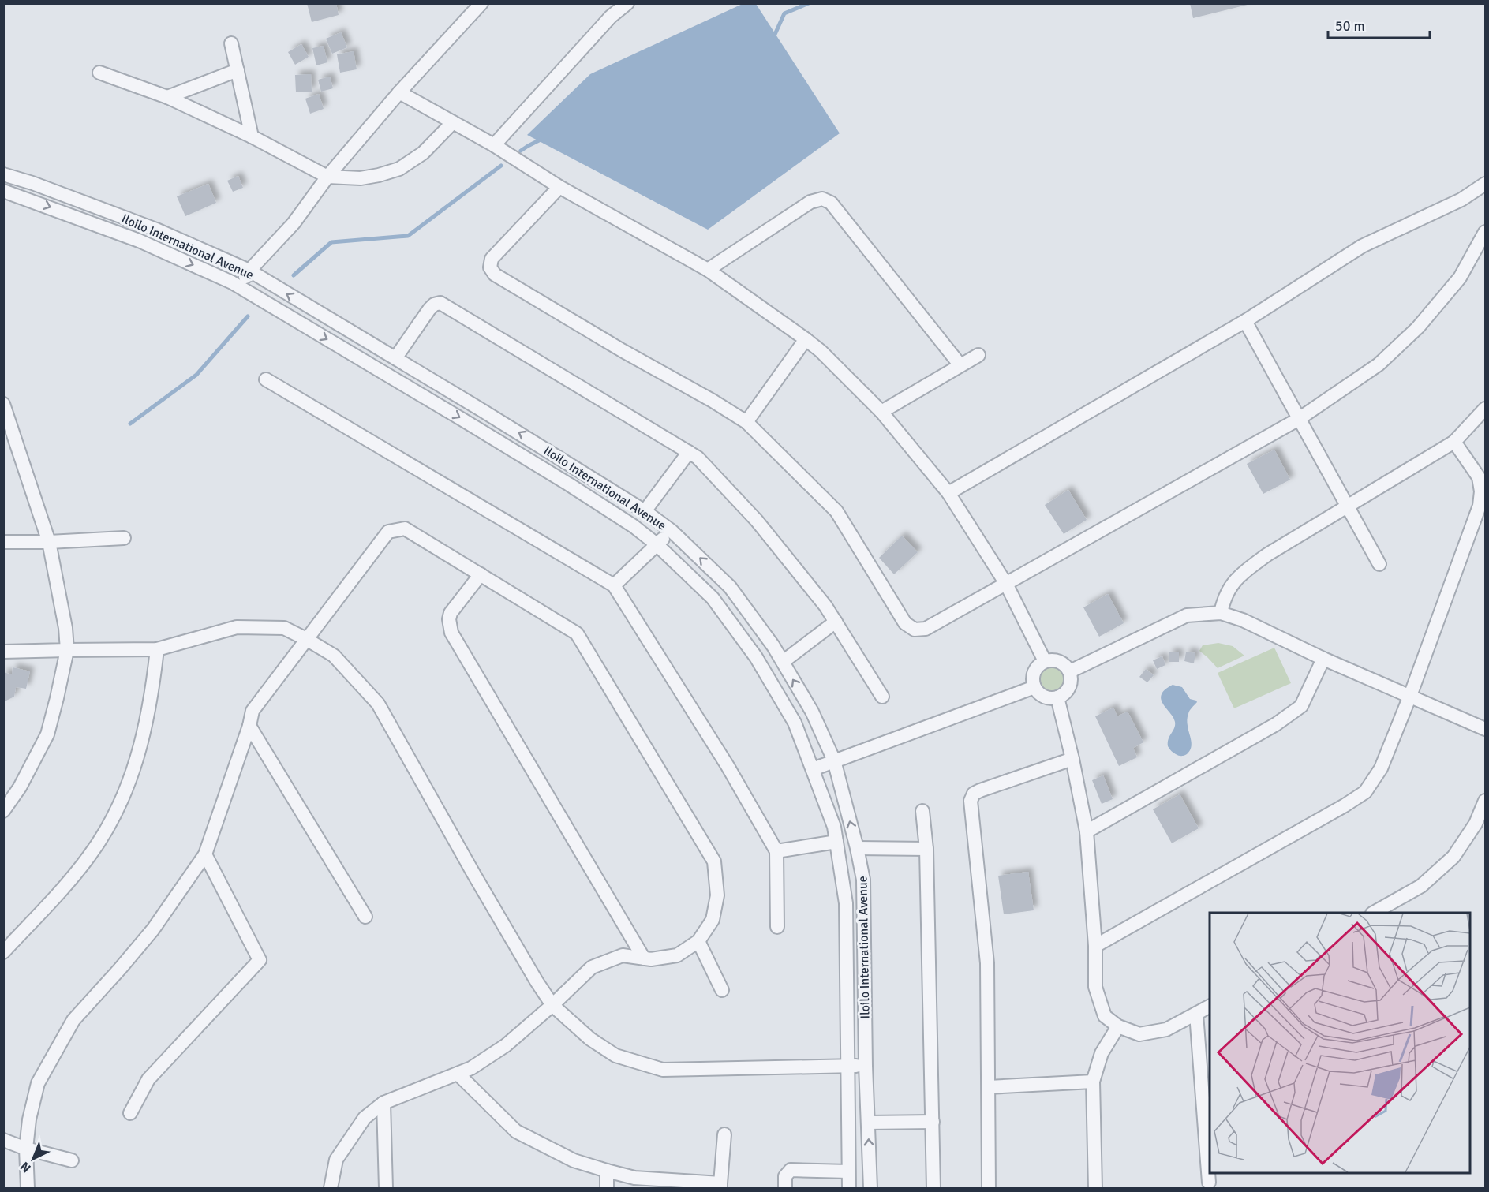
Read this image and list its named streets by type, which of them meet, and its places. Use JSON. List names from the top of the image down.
{
  "streets": {
    "street": ["Iloilo International Avenue"]
  },
  "scale_bar": "50 m",
  "north": "bottom left"
}
